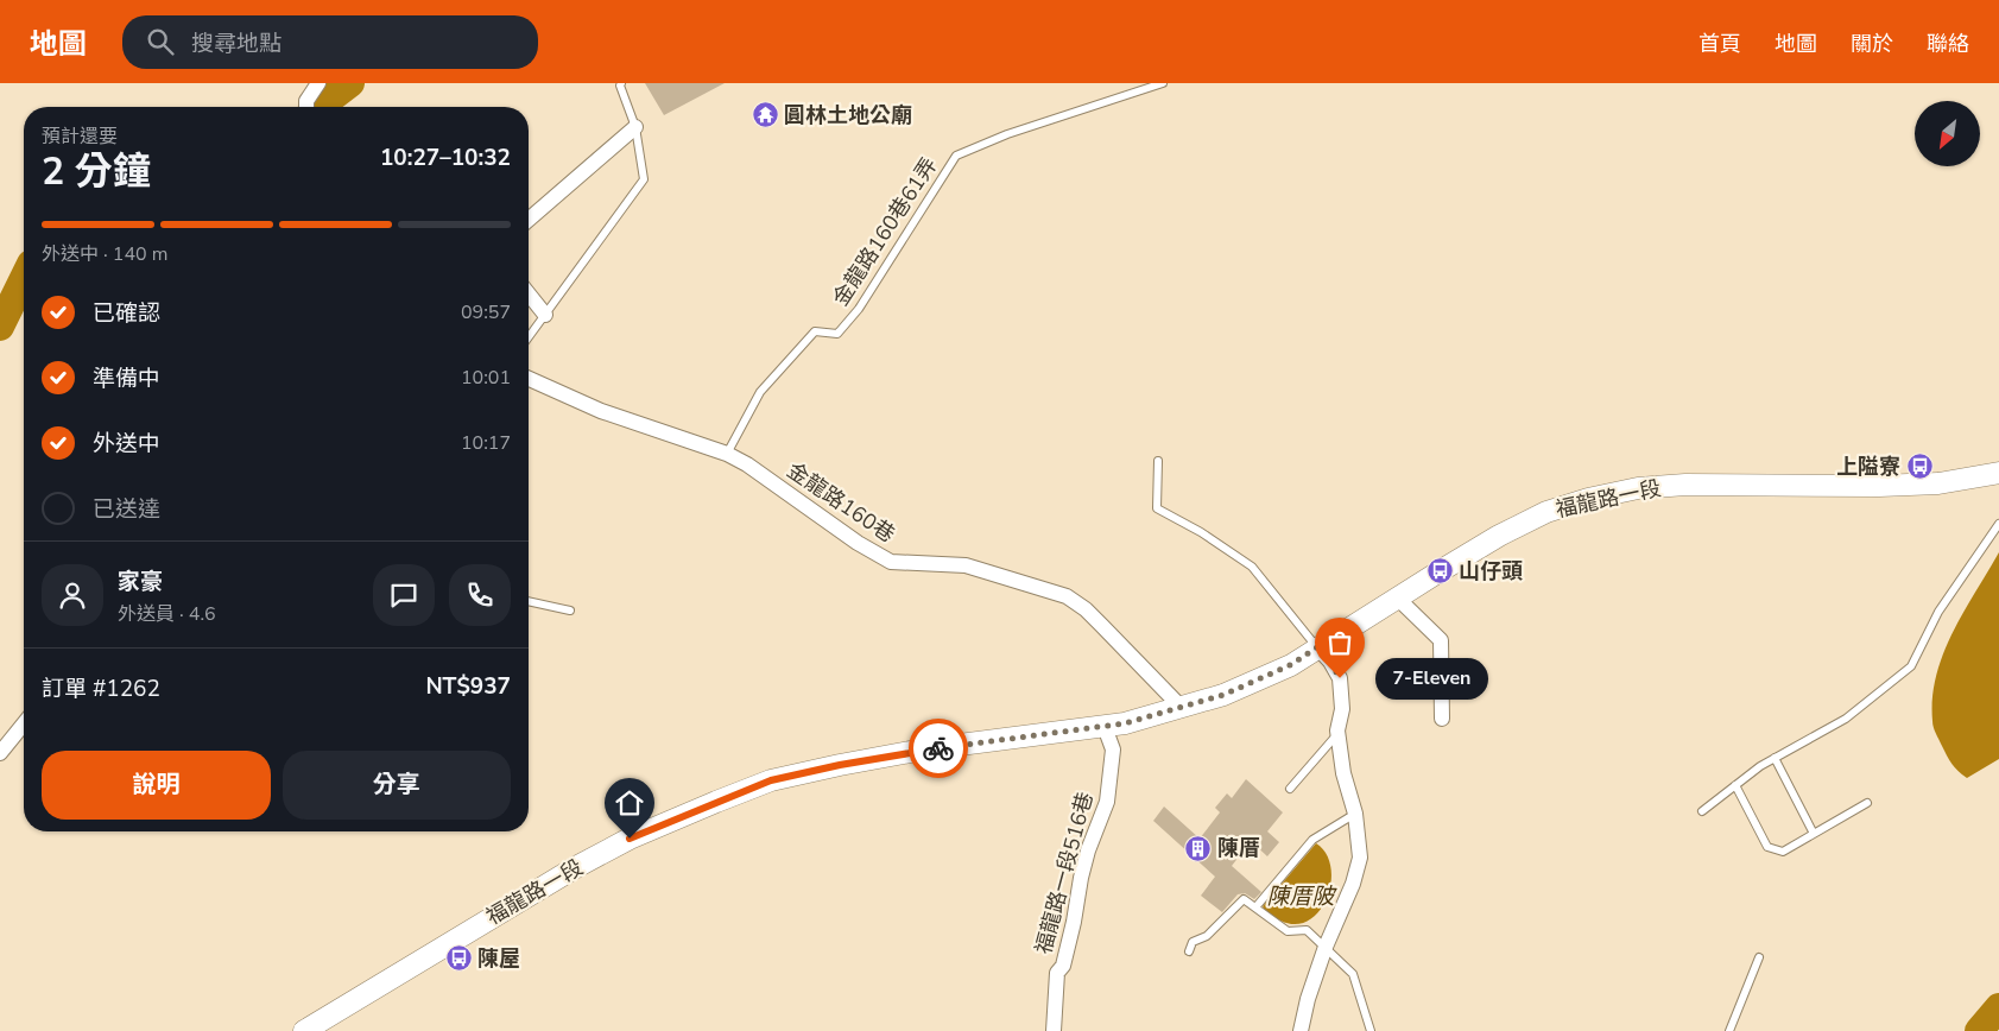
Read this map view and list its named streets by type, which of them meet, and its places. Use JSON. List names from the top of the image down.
{
  "streets": {
    "main road": ["福龍路一段"],
    "street": ["金龍路160巷", "福龍路一段516巷"],
    "lane": ["金龍路160巷61弄"]
  },
  "crossings": [
    ["金龍路160巷61弄", "金龍路160巷"],
    ["福龍路一段", "金龍路160巷"],
    ["福龍路一段", "福龍路一段516巷"]
  ],
  "water": ["陳厝陂"],
  "places": {
    "temple": ["圓林土地公廟"],
    "bus stop": ["上隘寮", "山仔頭", "陳屋"],
    "other": ["7-Eleven"],
    "building": ["陳厝"]
  },
  "north": "bottom left",
  "page": {
    "header": "地圖",
    "search": "搜尋地點",
    "nav": [
      "首頁",
      "地圖",
      "關於",
      "聯絡"
    ],
    "heading": ["2 分鐘", "預計還要", "10:27–10:32"],
    "panel": [
      "家豪",
      "外送員 · 4.6",
      "訂單 #1262",
      "NT$937"
    ],
    "bar": "外送中 · 140 m",
    "list": [
      ["已確認", "09:57"],
      ["準備中", "10:01"],
      ["外送中", "10:17"],
      "已送達"
    ],
    "bubble": "7-Eleven",
    "buttons": ["說明", "分享"]
  }
}
